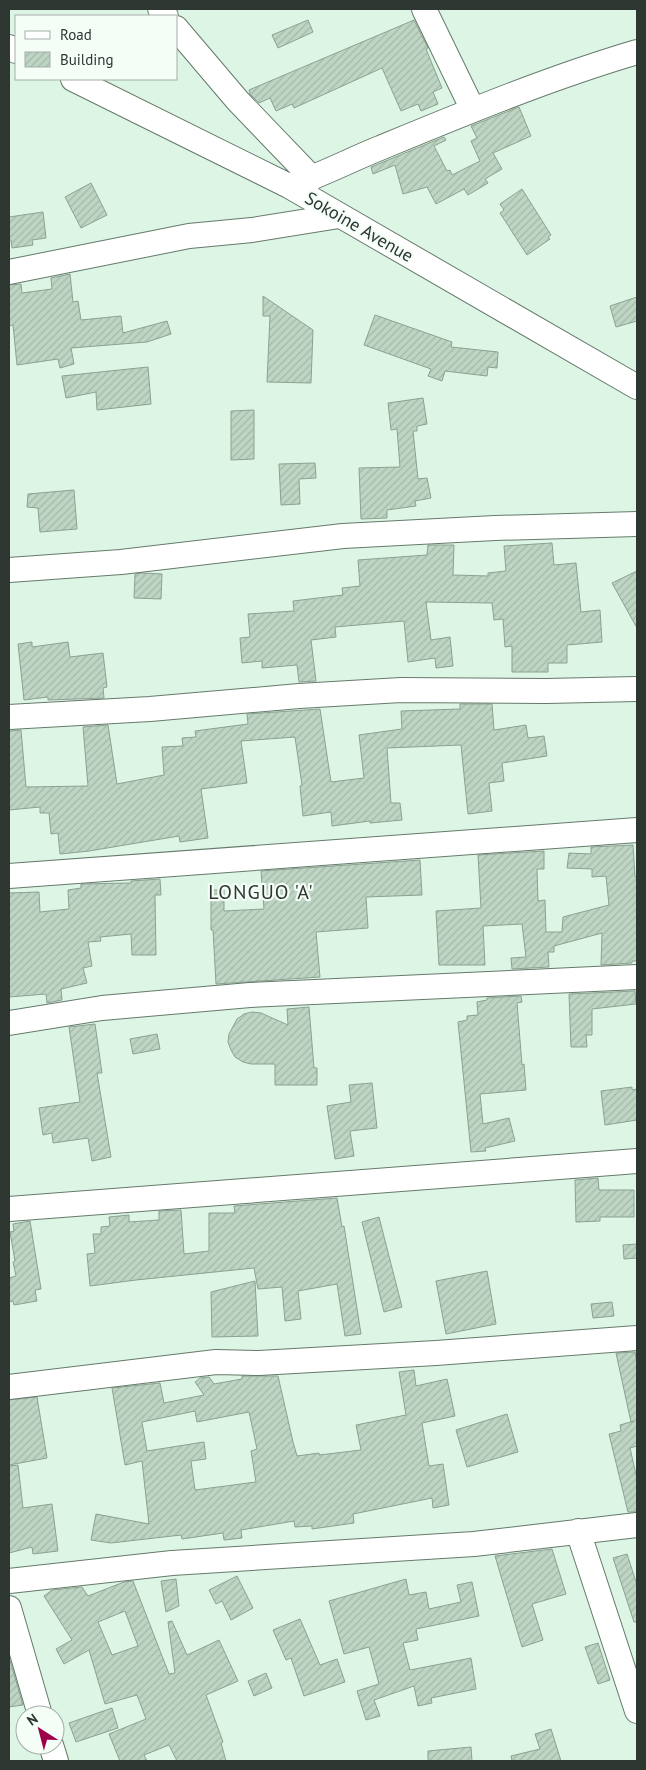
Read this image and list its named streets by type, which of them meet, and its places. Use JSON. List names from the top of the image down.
{
  "streets": {
    "street": ["Sokoine Avenue"]
  },
  "districts": ["LONGUO 'A'"],
  "legend": ["Road", "Building"],
  "north": "top left"
}
